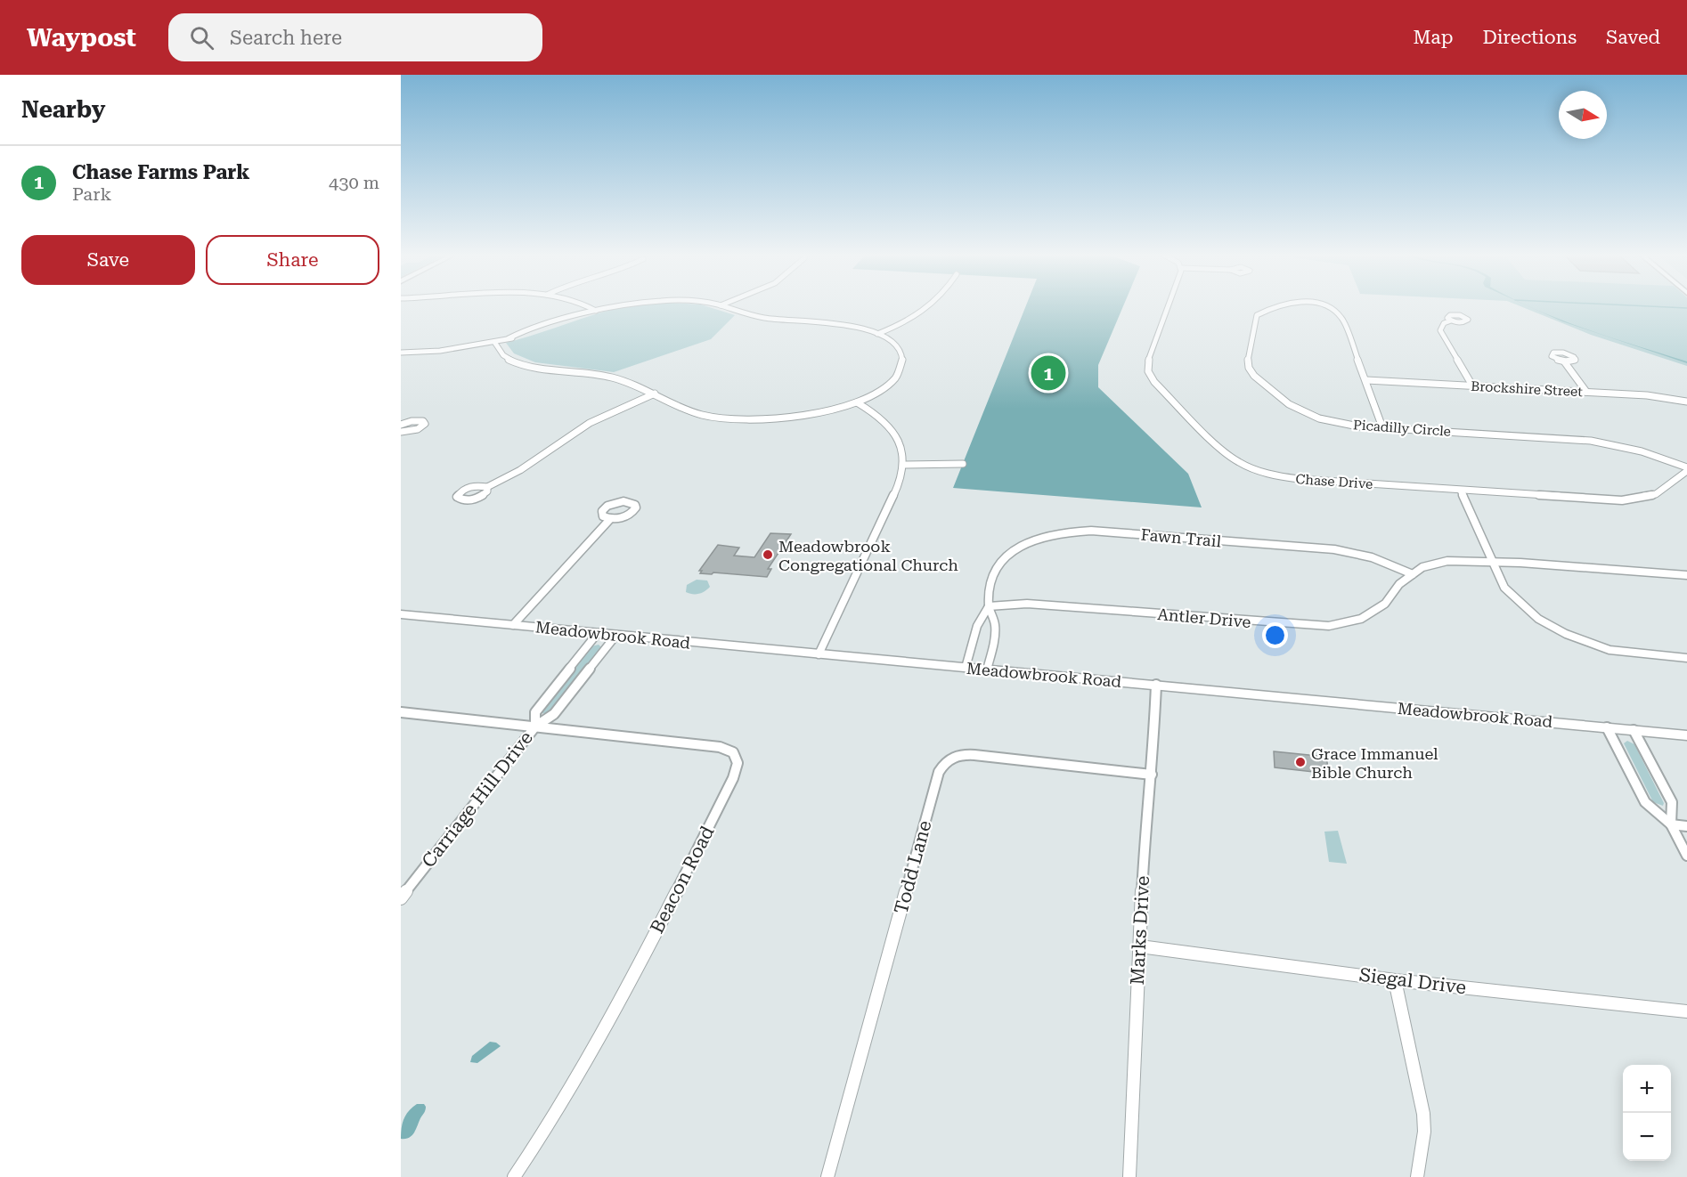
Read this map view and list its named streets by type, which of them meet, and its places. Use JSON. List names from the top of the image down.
{
  "streets": {
    "street": [
      "Brockshire Street",
      "Picadilly Circle",
      "Chase Drive",
      "Fawn Trail",
      "Antler Drive",
      "Meadowbrook Road",
      "Carriage Hill Drive",
      "Todd Lane",
      "Beacon Road",
      "Marks Drive",
      "Siegal Drive"
    ]
  },
  "crossings": [
    ["Brockshire Street", "Picadilly Circle"],
    ["Picadilly Circle", "Chase Drive"],
    ["Fawn Trail", "Antler Drive"],
    ["Fawn Trail", "Meadowbrook Road"],
    ["Meadowbrook Road", "Carriage Hill Drive"],
    ["Meadowbrook Road", "Marks Drive"],
    ["Carriage Hill Drive", "Beacon Road"],
    ["Todd Lane", "Marks Drive"],
    ["Marks Drive", "Siegal Drive"]
  ],
  "places": ["Meadowbrook Congregational Church", "Grace Immanuel Bible Church"],
  "north": "right",
  "page": {
    "header": "Waypost",
    "search": "Search here",
    "nav": ["Map", "Directions", "Saved"],
    "heading": "Nearby",
    "list": [
      {
        "mark": "1",
        "name": "Chase Farms Park",
        "note": "Park",
        "value": "430 m"
      }
    ],
    "buttons": ["Save", "Share"],
    "pins": "1",
    "map_buttons": ["+", "−"]
  }
}
